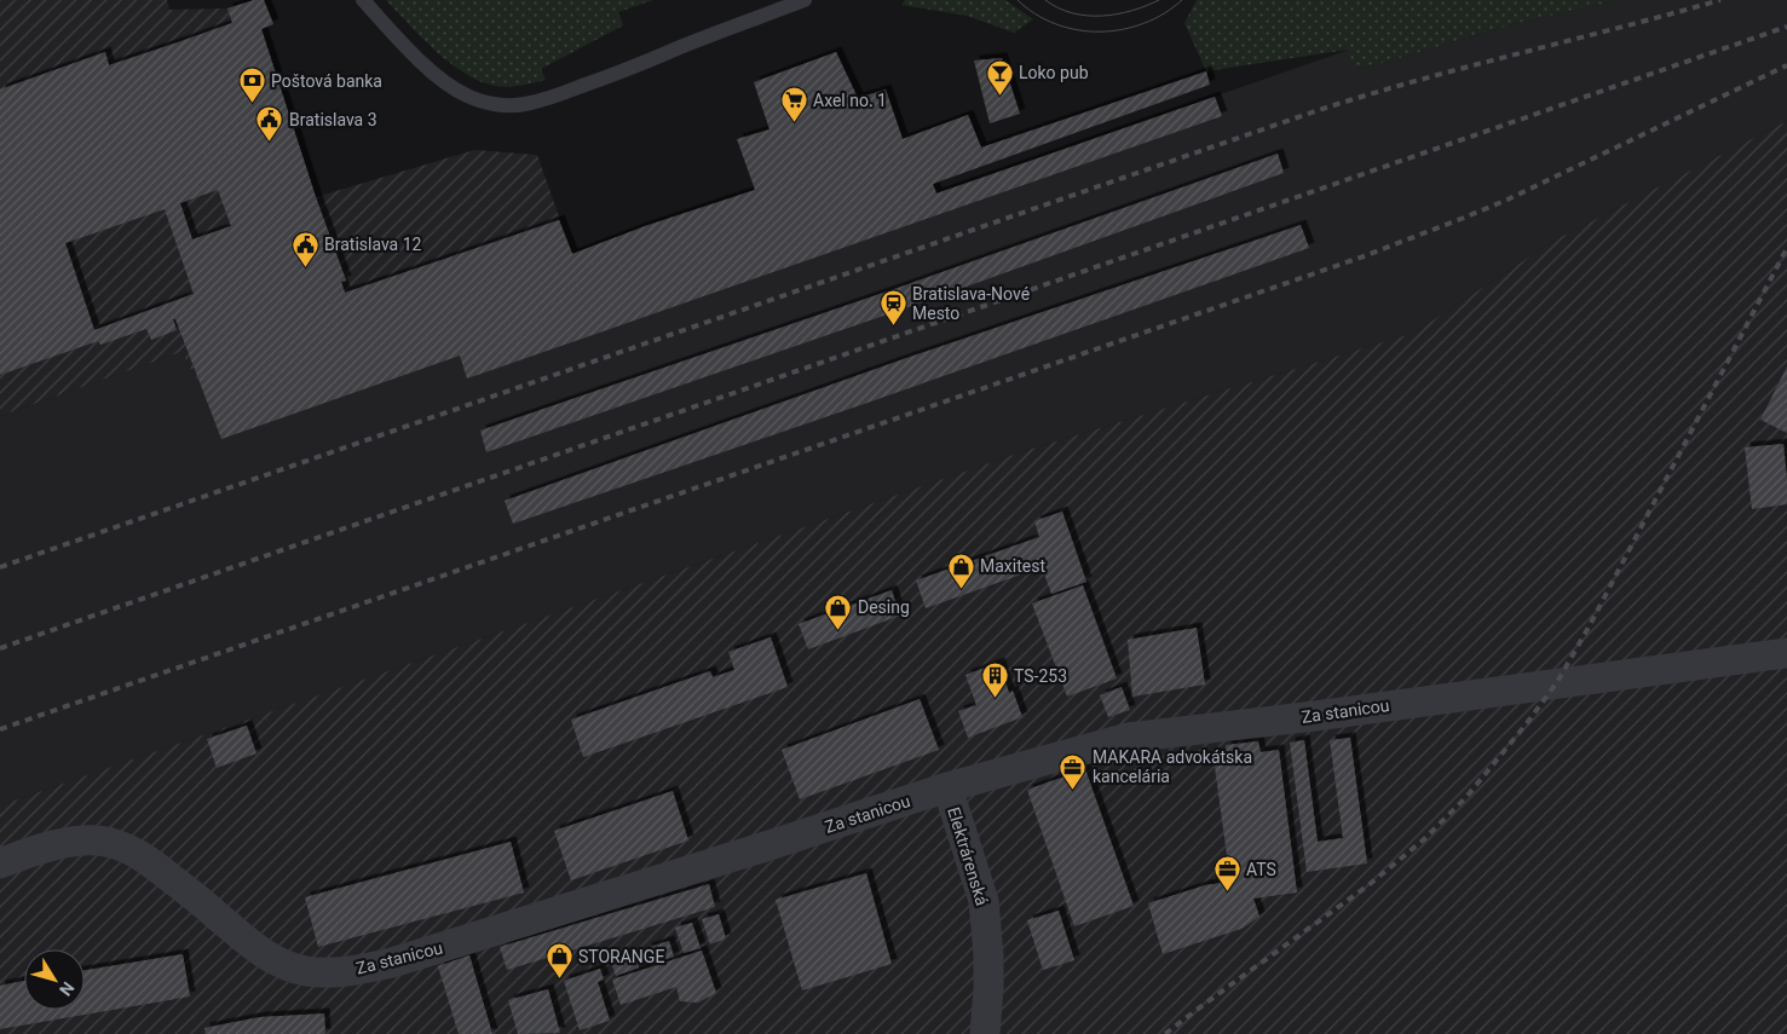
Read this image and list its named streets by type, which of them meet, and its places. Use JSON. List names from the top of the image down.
{
  "streets": {
    "street": ["Za stanicou", "Elektrárenská"]
  },
  "crossings": [
    ["Za stanicou", "Elektrárenská"]
  ],
  "places": {
    "bar": ["Loko pub"],
    "bank": ["Poštová banka"],
    "supermarket": ["Axel no. 1"],
    "public building": ["Bratislava 3", "Bratislava 12"],
    "station": ["Bratislava-Nové Mesto"],
    "shop": ["Maxitest", "Desing", "STORANGE"],
    "building": ["TS-253"],
    "office": ["MAKARA advokátska kancelária", "ATS"]
  },
  "north": "bottom right"
}
